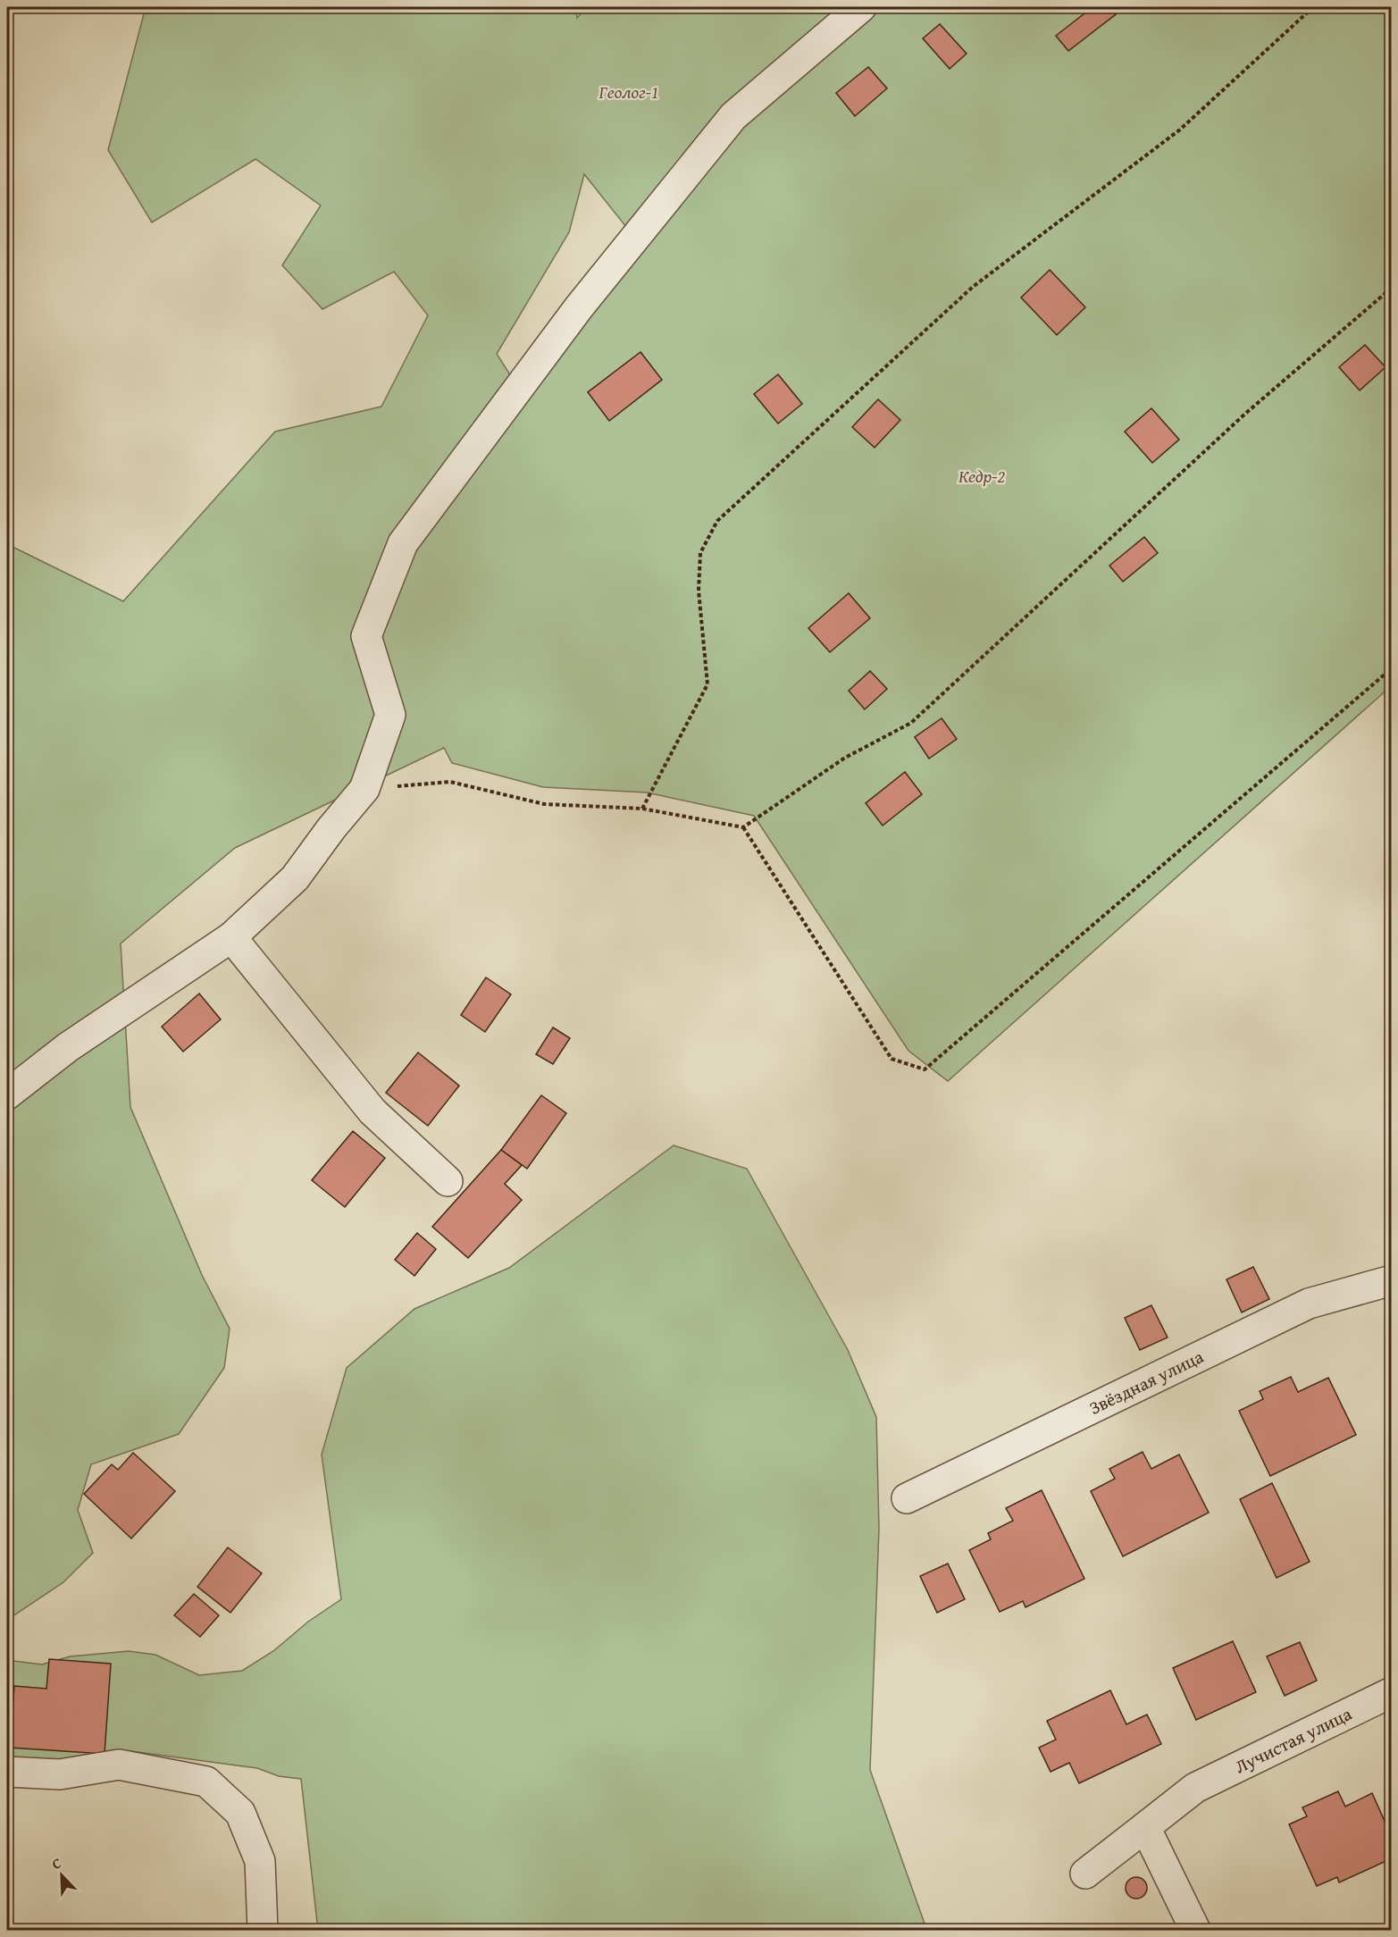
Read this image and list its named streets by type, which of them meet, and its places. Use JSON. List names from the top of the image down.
{
  "streets": {
    "street": ["Звёздная улица", "Лучистая улица"]
  },
  "parks": ["Геолог-1", "Кедр-2"],
  "north": "top left"
}
